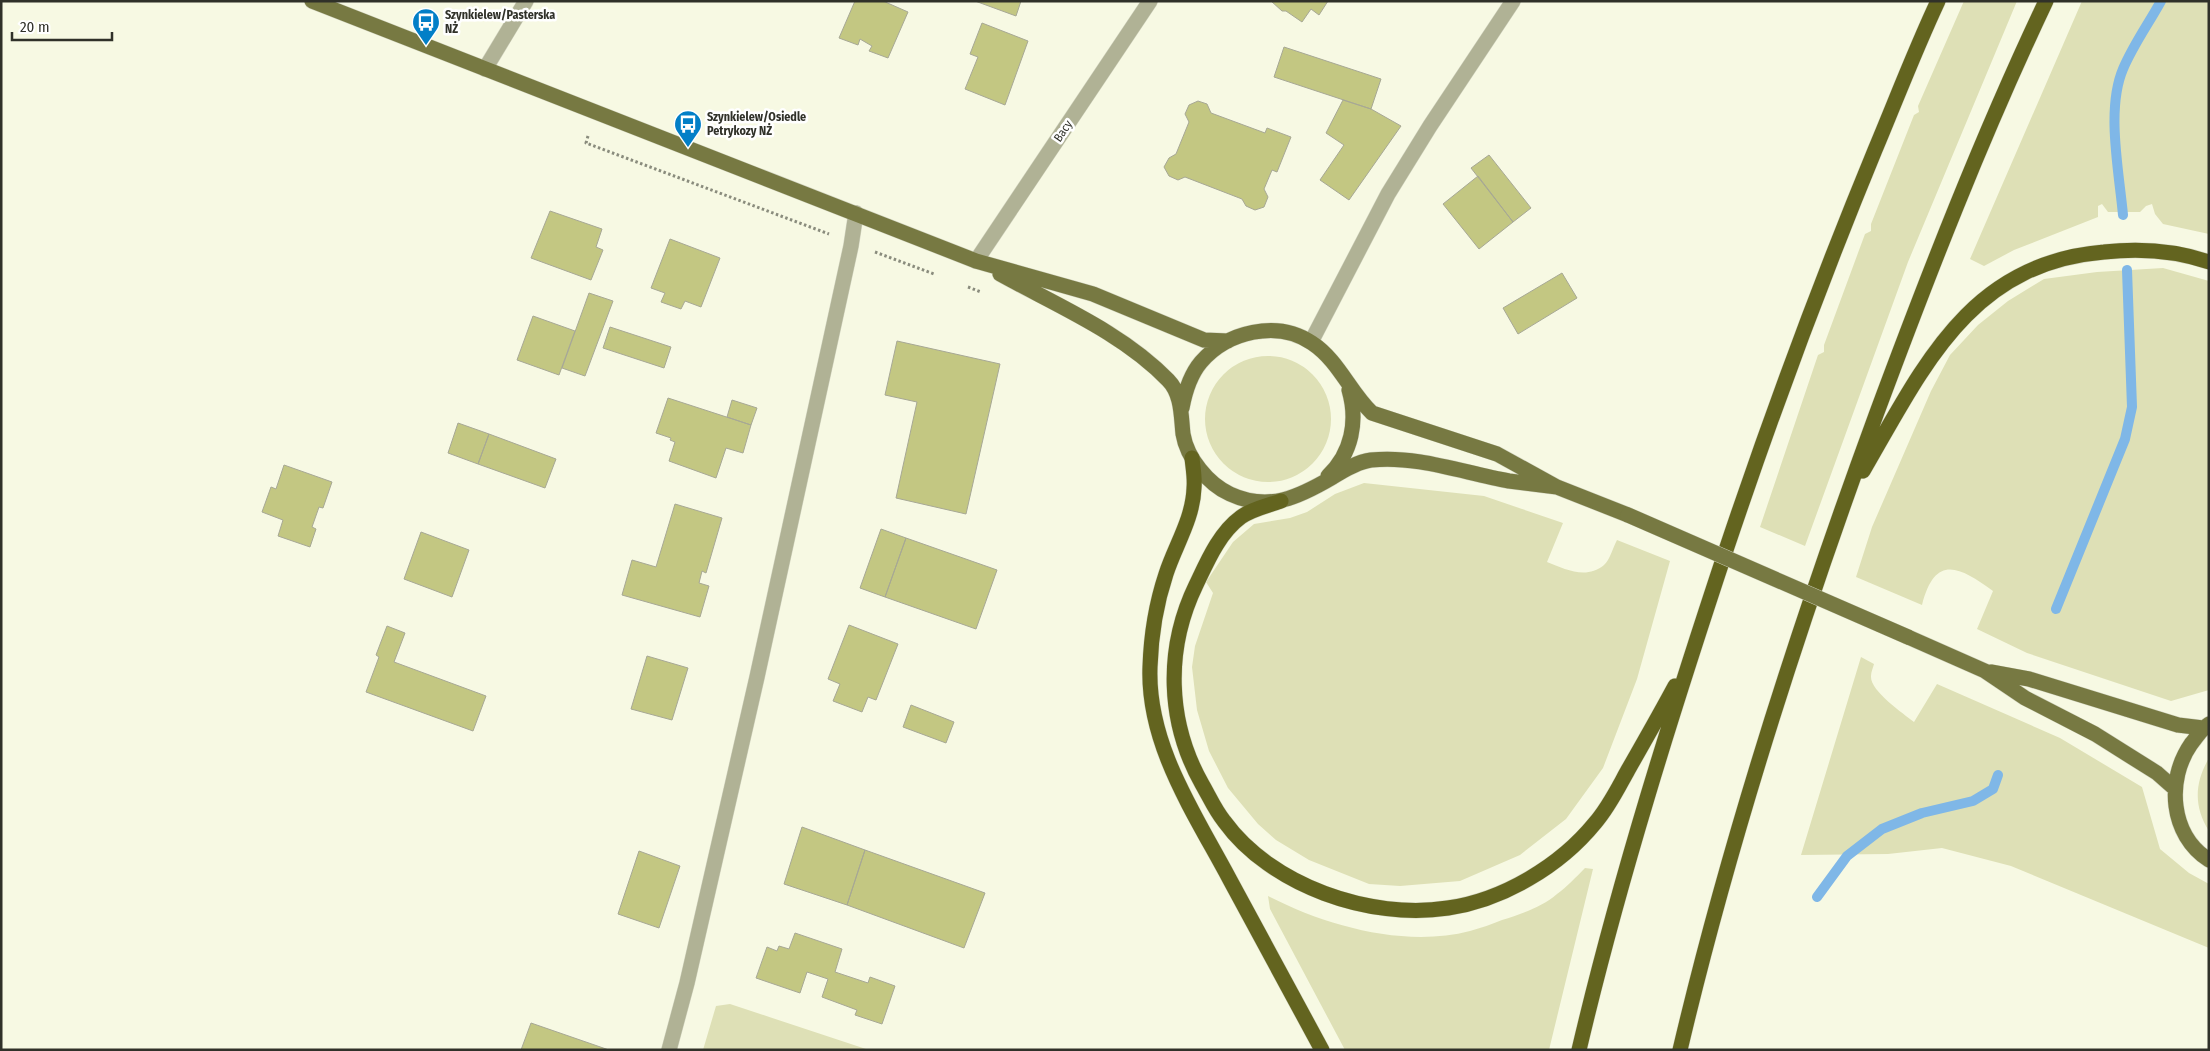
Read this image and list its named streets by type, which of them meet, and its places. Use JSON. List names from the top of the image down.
{
  "streets": {
    "street": ["Bacy"]
  },
  "places": {
    "bus stop": ["Szynkielew/Pasterska NŻ", "Szynkielew/Osiedle Petrykozy NŻ"]
  },
  "scale_bar": "20 m"
}
